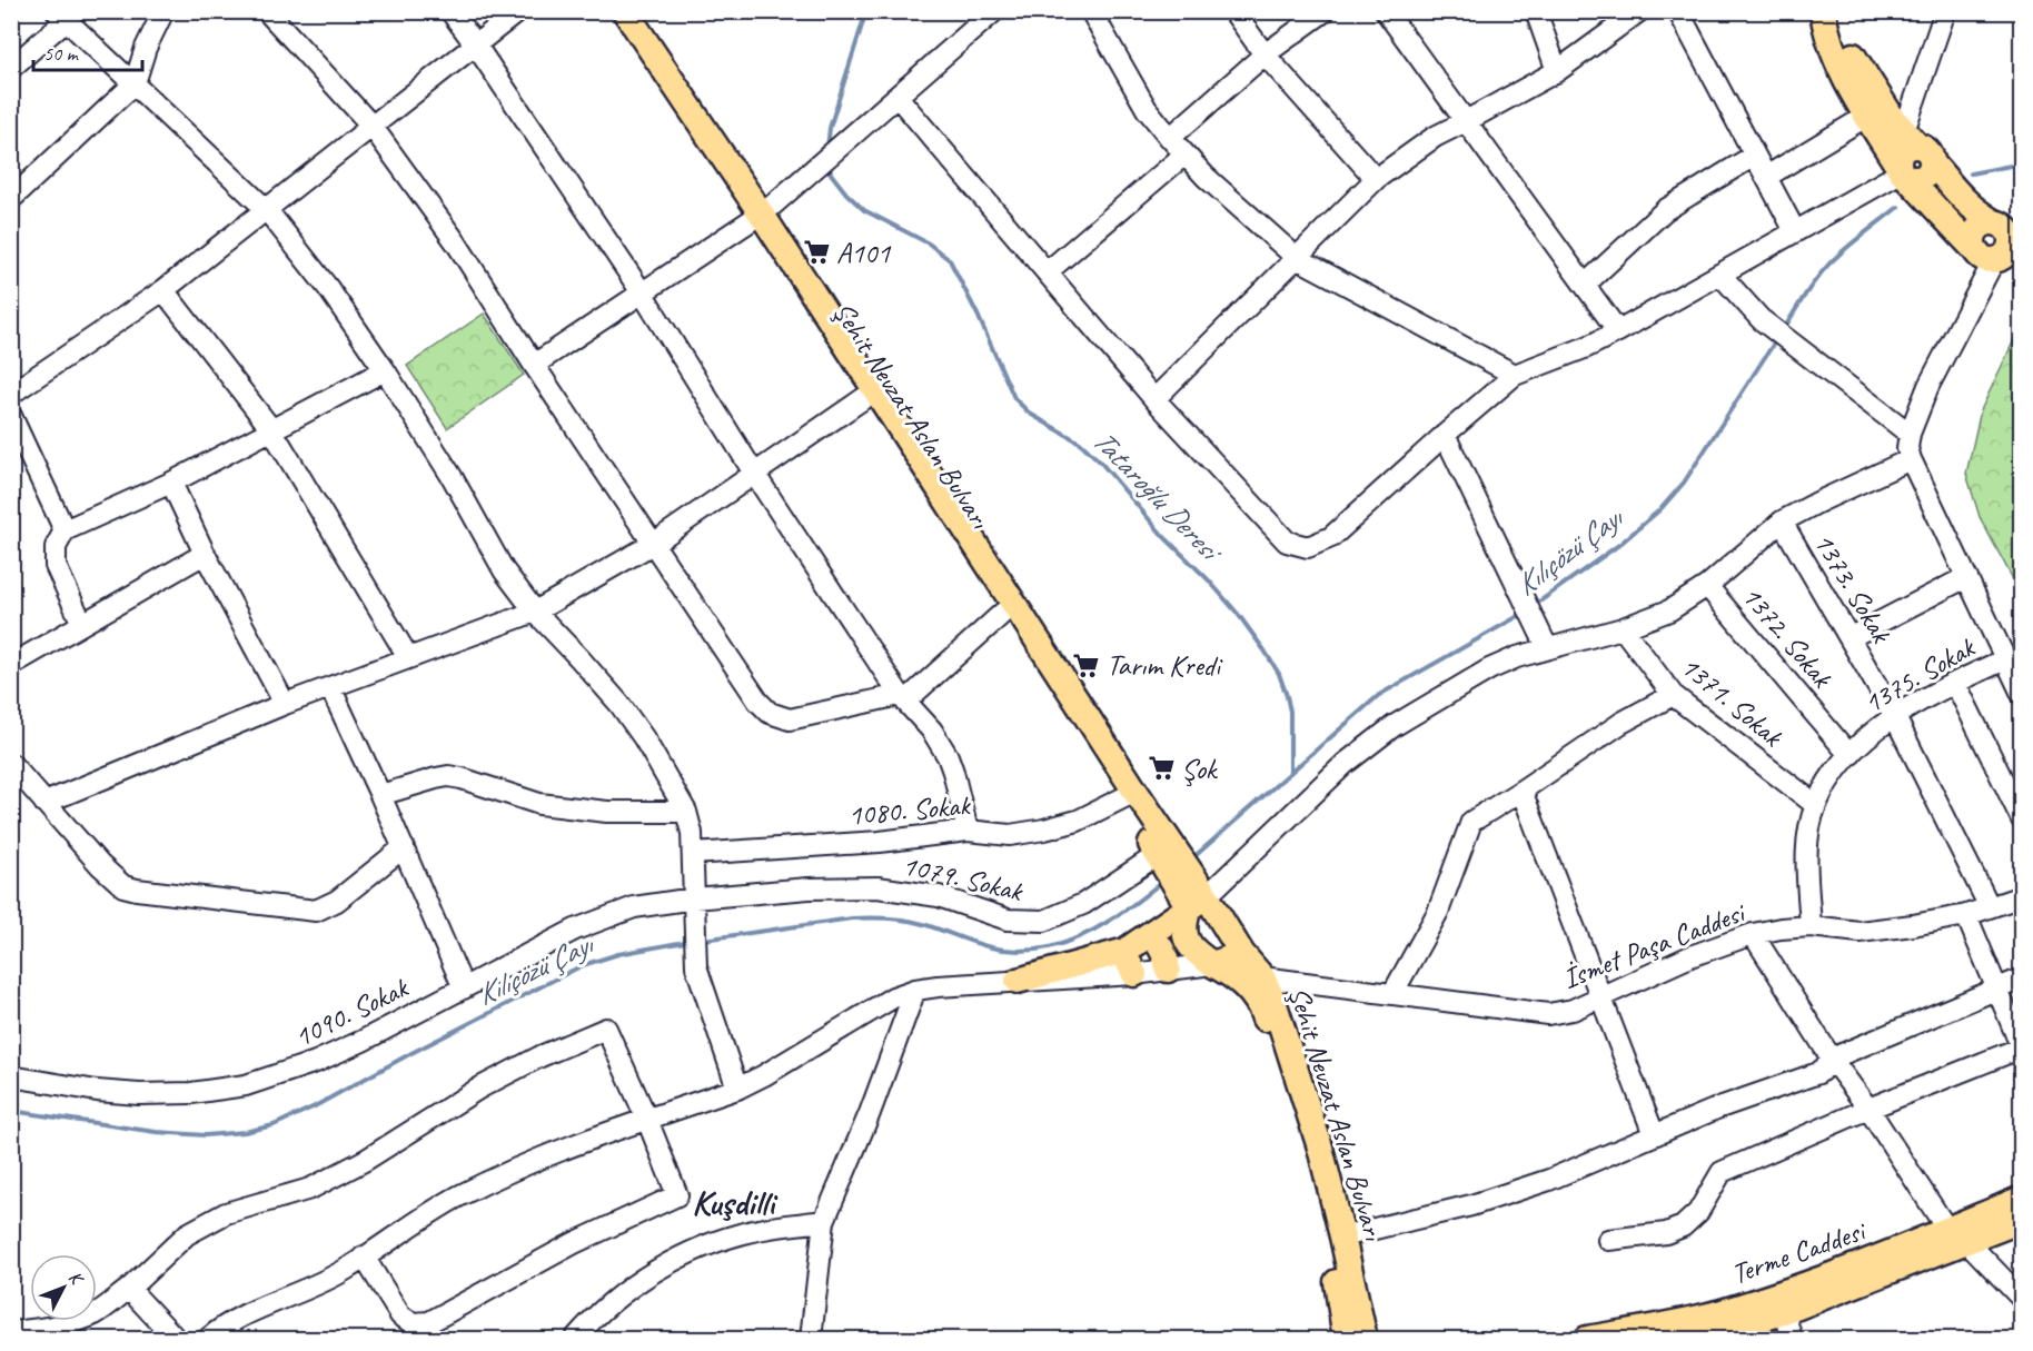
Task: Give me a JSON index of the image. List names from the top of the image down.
{
  "streets": {
    "main road": ["Şehit Nevzat Aslan Bulvarı", "Terme Caddesi"],
    "street": [
      "1373. Sokak",
      "1372. Sokak",
      "1375. Sokak",
      "1371. Sokak",
      "1080. Sokak",
      "1079. Sokak",
      "İsmet Paşa Caddesi",
      "1090. Sokak"
    ]
  },
  "crossings": [
    ["Şehit Nevzat Aslan Bulvarı", "1080. Sokak"],
    ["Şehit Nevzat Aslan Bulvarı", "1079. Sokak"],
    ["Şehit Nevzat Aslan Bulvarı", "İsmet Paşa Caddesi"],
    ["1373. Sokak", "1375. Sokak"],
    ["1373. Sokak", "İsmet Paşa Caddesi"],
    ["1372. Sokak", "1375. Sokak"],
    ["1375. Sokak", "1371. Sokak"],
    ["1375. Sokak", "İsmet Paşa Caddesi"],
    ["1079. Sokak", "1090. Sokak"]
  ],
  "districts": ["Kuşdilli"],
  "water": ["Tataroğlu Deresi", "Kılıçözü Çayı"],
  "places": {
    "supermarket": ["A101", "Tarım Kredi", "Şok"]
  },
  "scale_bar": "50 m",
  "north": "top right"
}
